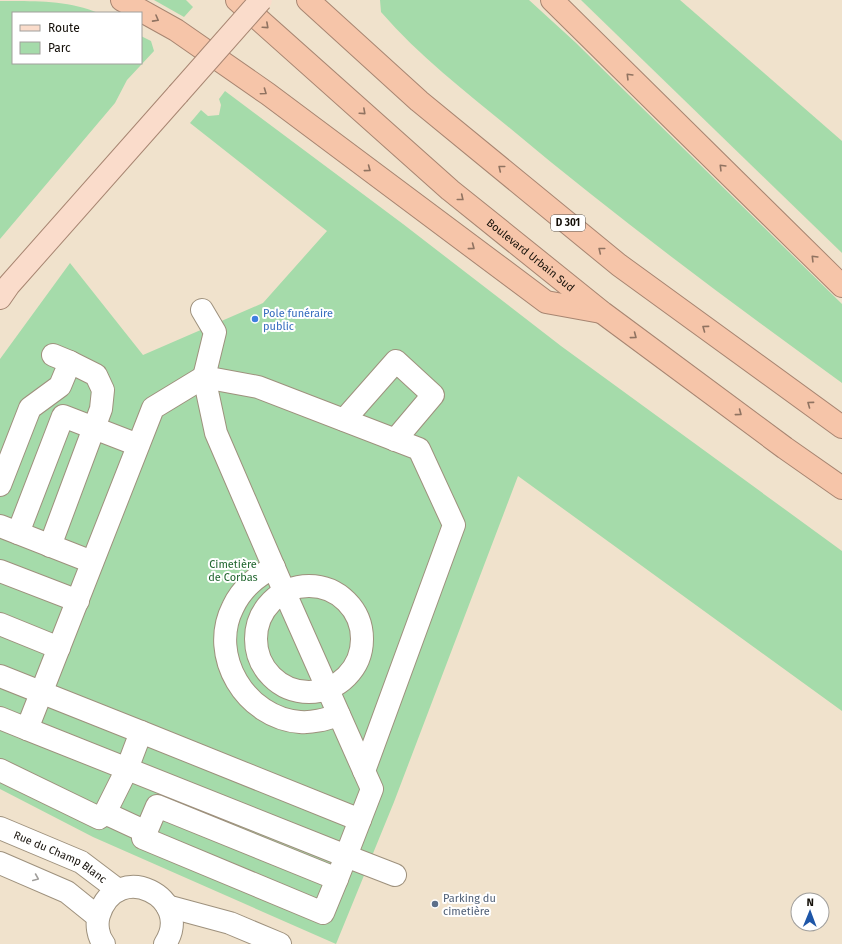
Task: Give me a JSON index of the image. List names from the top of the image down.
{
  "streets": {
    "highway": ["D 301", "Boulevard Urbain Sud"],
    "street": ["Rue du Champ Blanc"]
  },
  "parks": ["Cimetière de Corbas"],
  "places": ["Pole funéraire public", "Parking du cimetière"],
  "legend": ["Route", "Parc"],
  "north": "top"
}
